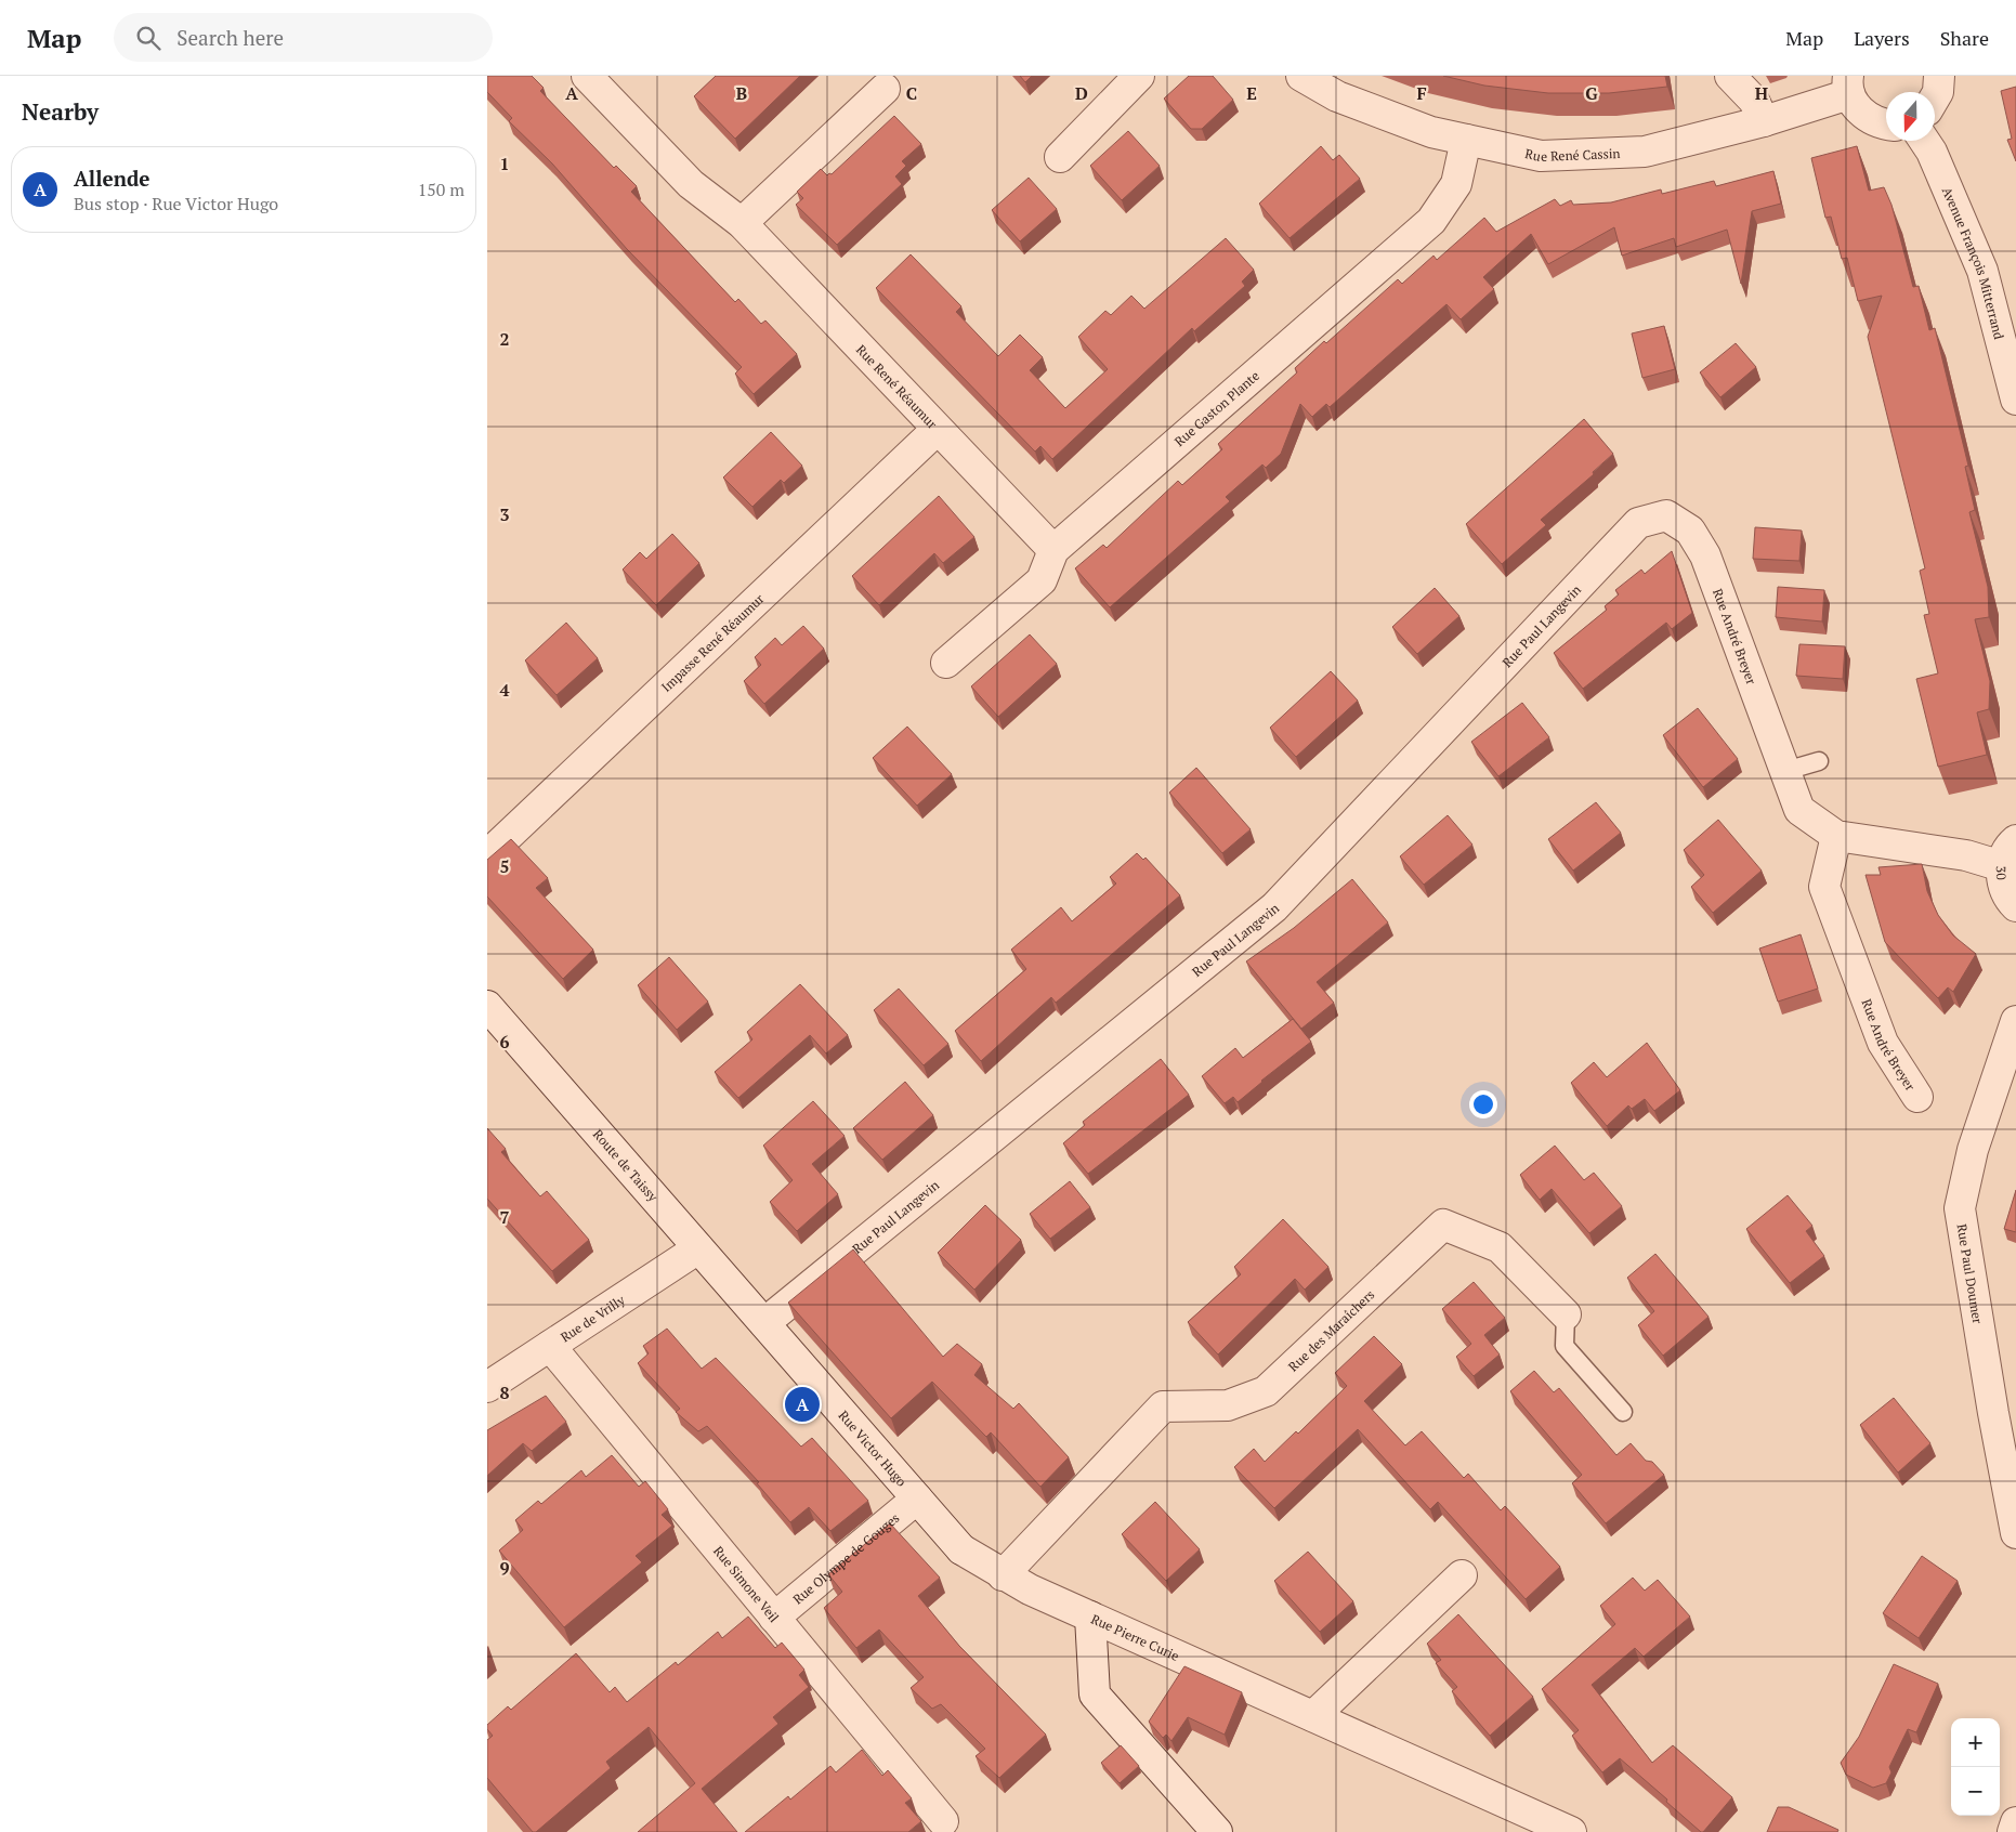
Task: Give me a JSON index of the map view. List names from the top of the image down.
{
  "streets": {
    "street": [
      "Rue René Cassin",
      "Avenue François Mitterrand",
      "Rue René Réaumur",
      "Rue Gaston Plante",
      "Rue Paul Langevin",
      "Rue André Breyer",
      "Impasse René Réaumur",
      "30",
      "Route de Taissy",
      "Rue Paul Doumer",
      "Rue de Vrilly",
      "Rue des Maraîchers",
      "Rue Victor Hugo",
      "Rue Olympe de Gouges",
      "Rue Simone Veil",
      "Rue Pierre Curie"
    ]
  },
  "crossings": [
    ["Rue René Cassin", "Rue Gaston Plante"],
    ["Rue René Réaumur", "Rue Gaston Plante"],
    ["Rue René Réaumur", "Impasse René Réaumur"],
    ["Rue Paul Langevin", "Rue André Breyer"],
    ["Rue Paul Langevin", "Route de Taissy"],
    ["Rue Paul Langevin", "Rue Victor Hugo"],
    ["Rue André Breyer", "30"],
    ["Route de Taissy", "Rue de Vrilly"],
    ["Route de Taissy", "Rue Victor Hugo"],
    ["Rue de Vrilly", "Rue Simone Veil"],
    ["Rue des Maraîchers", "Rue Pierre Curie"],
    ["Rue Victor Hugo", "Rue Olympe de Gouges"],
    ["Rue Victor Hugo", "Rue Pierre Curie"],
    ["Rue Olympe de Gouges", "Rue Simone Veil"]
  ],
  "north": "bottom",
  "page": {
    "header": "Map",
    "search": "Search here",
    "nav": ["Map", "Layers", "Share"],
    "heading": "Nearby",
    "list": [
      {
        "mark": "A",
        "name": "Allende",
        "note": "Bus stop · Rue Victor Hugo",
        "value": "150 m"
      }
    ],
    "pins": "A",
    "map_buttons": ["+", "−"]
  },
  "grid": {
    "columns": [
      "A",
      "B",
      "C",
      "D",
      "E",
      "F",
      "G",
      "H"
    ],
    "rows": [
      "1",
      "2",
      "3",
      "4",
      "5",
      "6",
      "7",
      "8",
      "9"
    ]
  }
}
